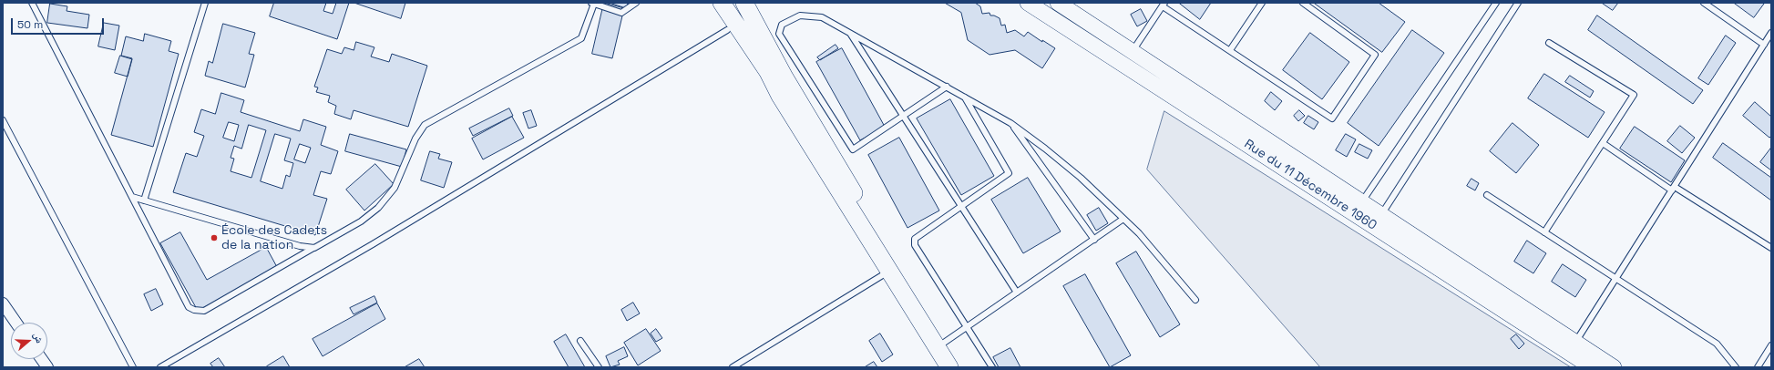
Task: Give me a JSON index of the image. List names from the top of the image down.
{
  "streets": {
    "main road": ["Rue du 11 Décembre 1960"]
  },
  "places": ["École des Cadets de la nation"],
  "scale_bar": "50 m",
  "north": "right"
}
